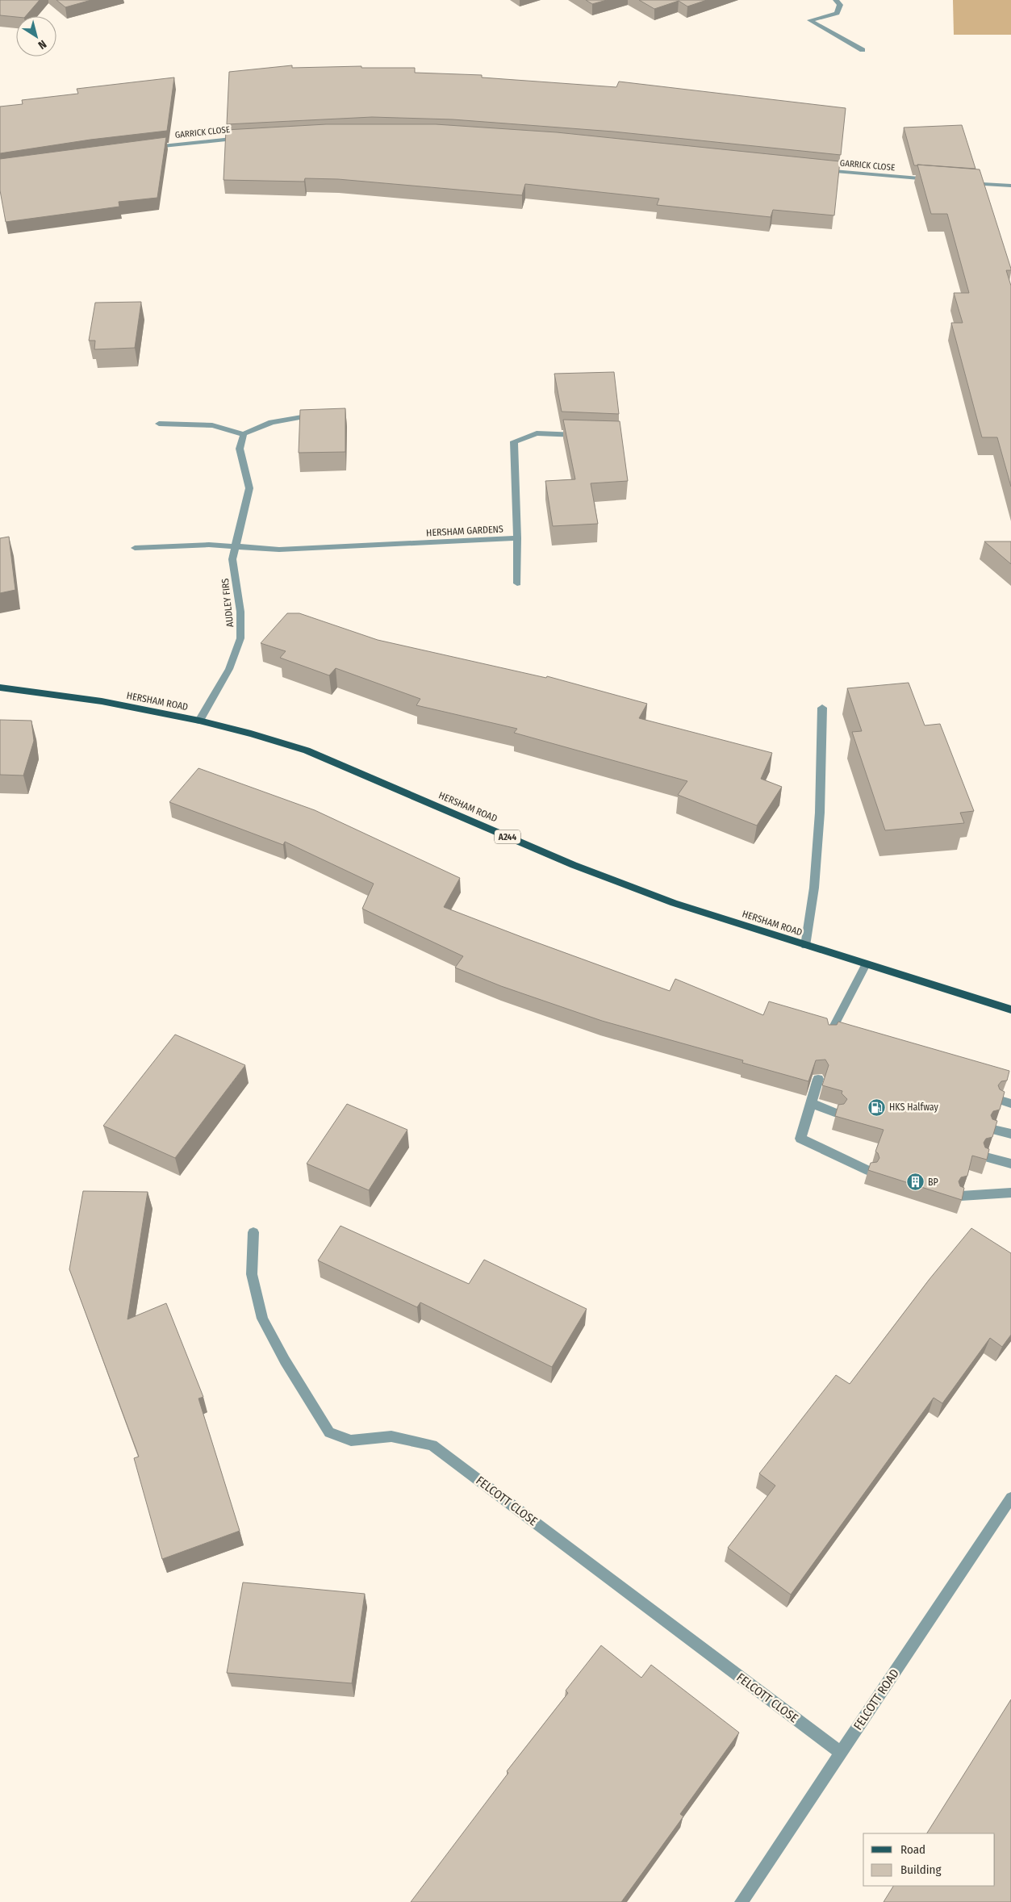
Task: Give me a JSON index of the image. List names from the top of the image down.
{
  "streets": {
    "main road": ["HERSHAM ROAD", "A244"],
    "street": [
      "GARRICK CLOSE",
      "HERSHAM GARDENS",
      "AUDLEY FIRS",
      "FELCOTT CLOSE",
      "FELCOTT ROAD"
    ]
  },
  "crossings": [
    ["HERSHAM GARDENS", "AUDLEY FIRS"],
    ["AUDLEY FIRS", "HERSHAM ROAD"],
    ["FELCOTT CLOSE", "FELCOTT ROAD"]
  ],
  "places": {
    "fuel station": ["HKS Halfway"],
    "building": ["BP"]
  },
  "legend": ["Road", "Building"],
  "north": "bottom right"
}
